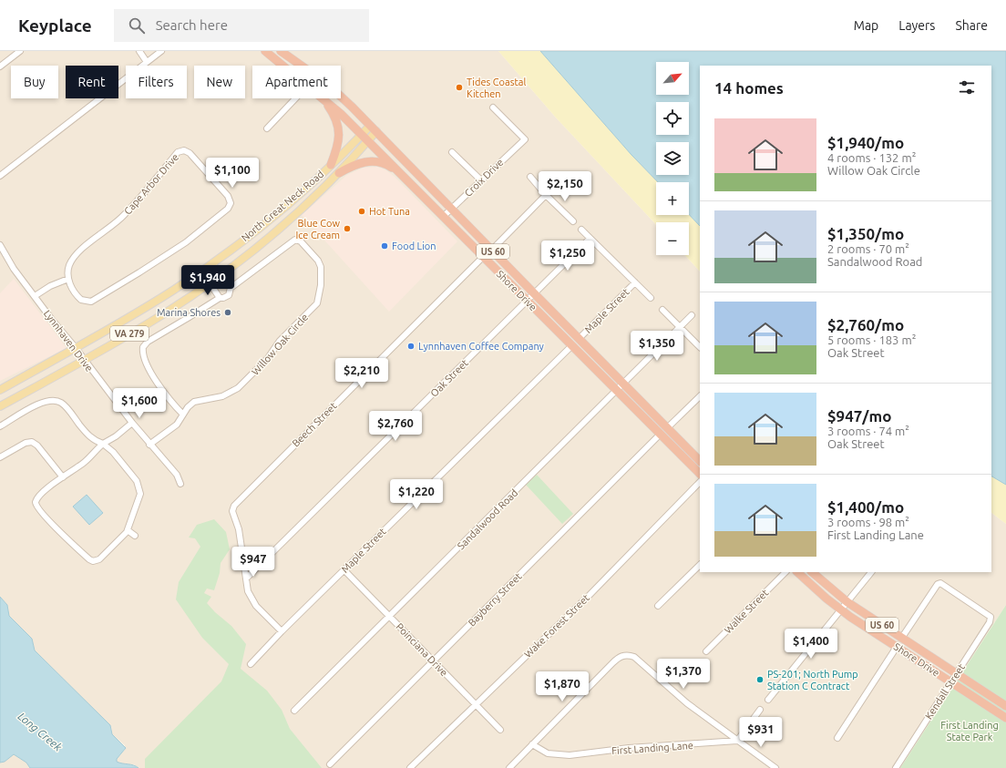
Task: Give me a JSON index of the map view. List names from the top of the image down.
{
  "streets": {
    "highway": ["US 60", "Shore Drive"],
    "main road": ["North Great Neck Road", "VA 279"],
    "street": [
      "Croix Drive",
      "Cape Arbor Drive",
      "Maple Street",
      "Lynnhaven Drive",
      "Willow Oak Circle",
      "Oak Street",
      "Beech Street",
      "Sandalwood Road",
      "Bayberry Street",
      "Walke Street",
      "Wake Forest Street",
      "Poinciana Drive",
      "Kendall Street",
      "First Landing Lane"
    ]
  },
  "crossings": [
    ["Croix Drive", "Shore Drive"],
    ["North Great Neck Road", "Shore Drive"],
    ["North Great Neck Road", "Lynnhaven Drive"],
    ["Shore Drive", "Maple Street"],
    ["Shore Drive", "Oak Street"],
    ["Shore Drive", "Beech Street"],
    ["Shore Drive", "Sandalwood Road"],
    ["Shore Drive", "Bayberry Street"],
    ["Shore Drive", "Kendall Street"],
    ["Maple Street", "Poinciana Drive"],
    ["Lynnhaven Drive", "Willow Oak Circle"],
    ["Oak Street", "Beech Street"],
    ["Sandalwood Road", "Poinciana Drive"],
    ["Bayberry Street", "Poinciana Drive"],
    ["Wake Forest Street", "Poinciana Drive"]
  ],
  "water": ["Long Creek"],
  "parks": ["First Landing State Park"],
  "places": [
    "Tides Coastal Kitchen",
    "Hot Tuna",
    "Blue Cow Ice Cream",
    "Food Lion",
    "Marina Shores",
    "Lynnhaven Coffee Company",
    "PS-201; North Pump Station C Contract"
  ],
  "north": "top right",
  "page": {
    "header": "Keyplace",
    "search": "Search here",
    "nav": ["Map", "Layers", "Share"],
    "map_buttons": ["+", "−"],
    "chip": [
      "Buy",
      "Rent",
      "Filters",
      "New",
      "Apartment"
    ],
    "heading": "14 homes",
    "list": [
      {
        "name": "$1,940/mo",
        "note": "4 rooms · 132 m² · Willow Oak Circle"
      },
      {
        "name": "$1,350/mo",
        "note": "2 rooms · 70 m² · Sandalwood Road"
      },
      {
        "name": "$2,760/mo",
        "note": "5 rooms · 183 m² · Oak Street"
      },
      {
        "name": "$947/mo",
        "note": "3 rooms · 74 m² · Oak Street"
      },
      {
        "name": "$1,400/mo",
        "note": "3 rooms · 98 m² · First Landing Lane"
      }
    ],
    "price": [
      "$1,100",
      "$2,150",
      "$1,250",
      "$1,940",
      "$1,350",
      "$2,210",
      "$1,600",
      "$2,760",
      "$1,220",
      "$947",
      "$1,400",
      "$1,370",
      "$1,870",
      "$931"
    ]
  }
}
